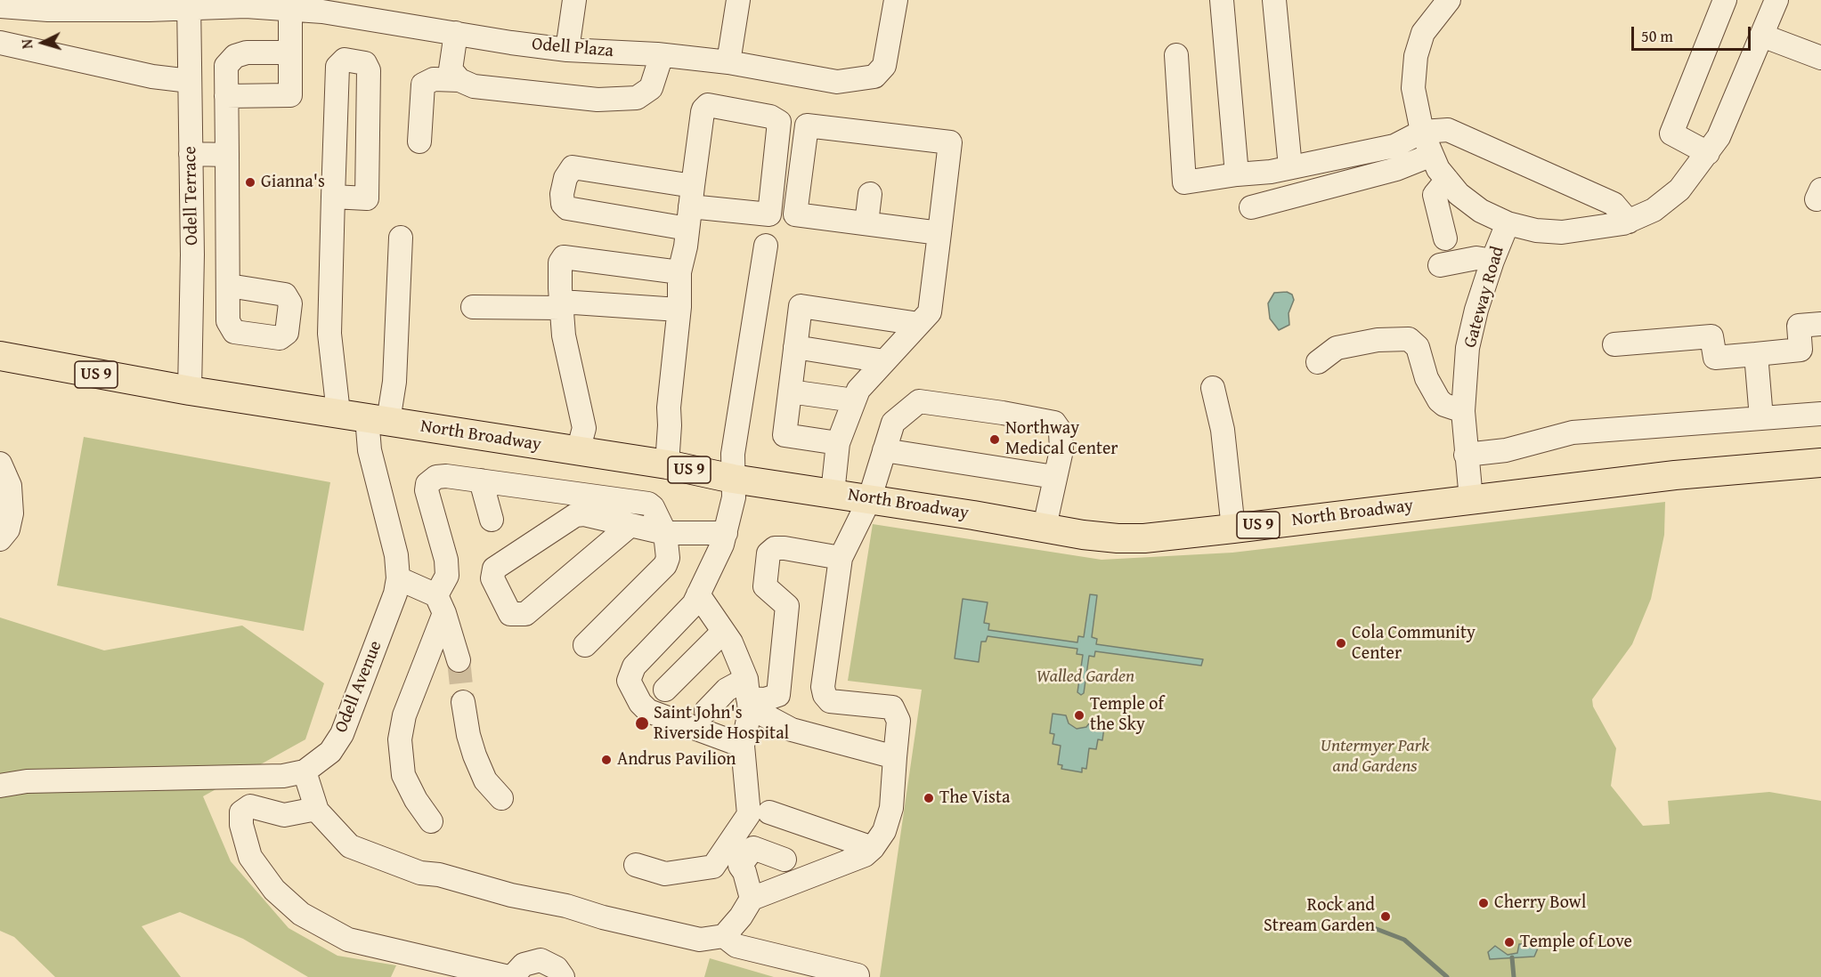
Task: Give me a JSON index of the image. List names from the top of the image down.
{
  "streets": {
    "main road": ["US 9", "North Broadway"],
    "street": [
      "Odell Plaza",
      "Odell Terrace",
      "Gateway Road",
      "Odell Avenue"
    ]
  },
  "crossings": [
    ["Odell Plaza", "Odell Terrace"],
    ["Odell Terrace", "North Broadway"],
    ["Gateway Road", "North Broadway"],
    ["North Broadway", "Odell Avenue"]
  ],
  "parks": ["Walled Garden", "Untermyer Park and Gardens"],
  "places": [
    "Gianna's",
    "Northway Medical Center",
    "Cola Community Center",
    "Temple of the Sky",
    "Saint John's Riverside Hospital",
    "Andrus Pavilion",
    "The Vista",
    "Cherry Bowl",
    "Rock and Stream Garden",
    "Temple of Love"
  ],
  "scale_bar": "50 m",
  "north": "left"
}
